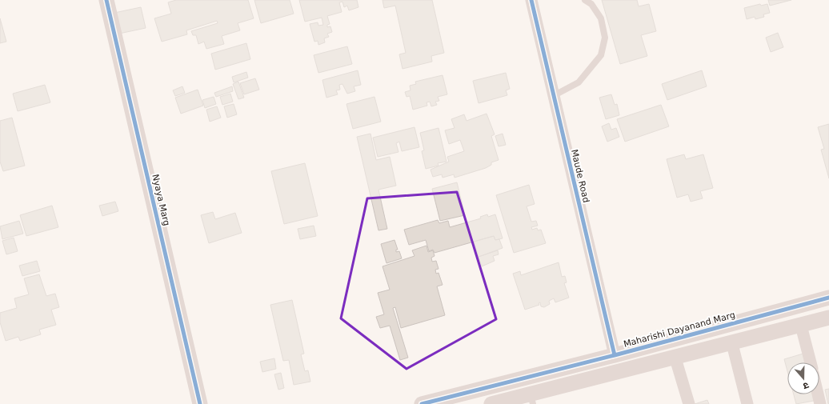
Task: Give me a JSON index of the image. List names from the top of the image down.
{
  "streets": {
    "street": ["Maude Road", "Nyaya Marg", "Maharishi Dayanand Marg"]
  },
  "crossings": [
    ["Maude Road", "Maharishi Dayanand Marg"]
  ],
  "north": "bottom"
}
